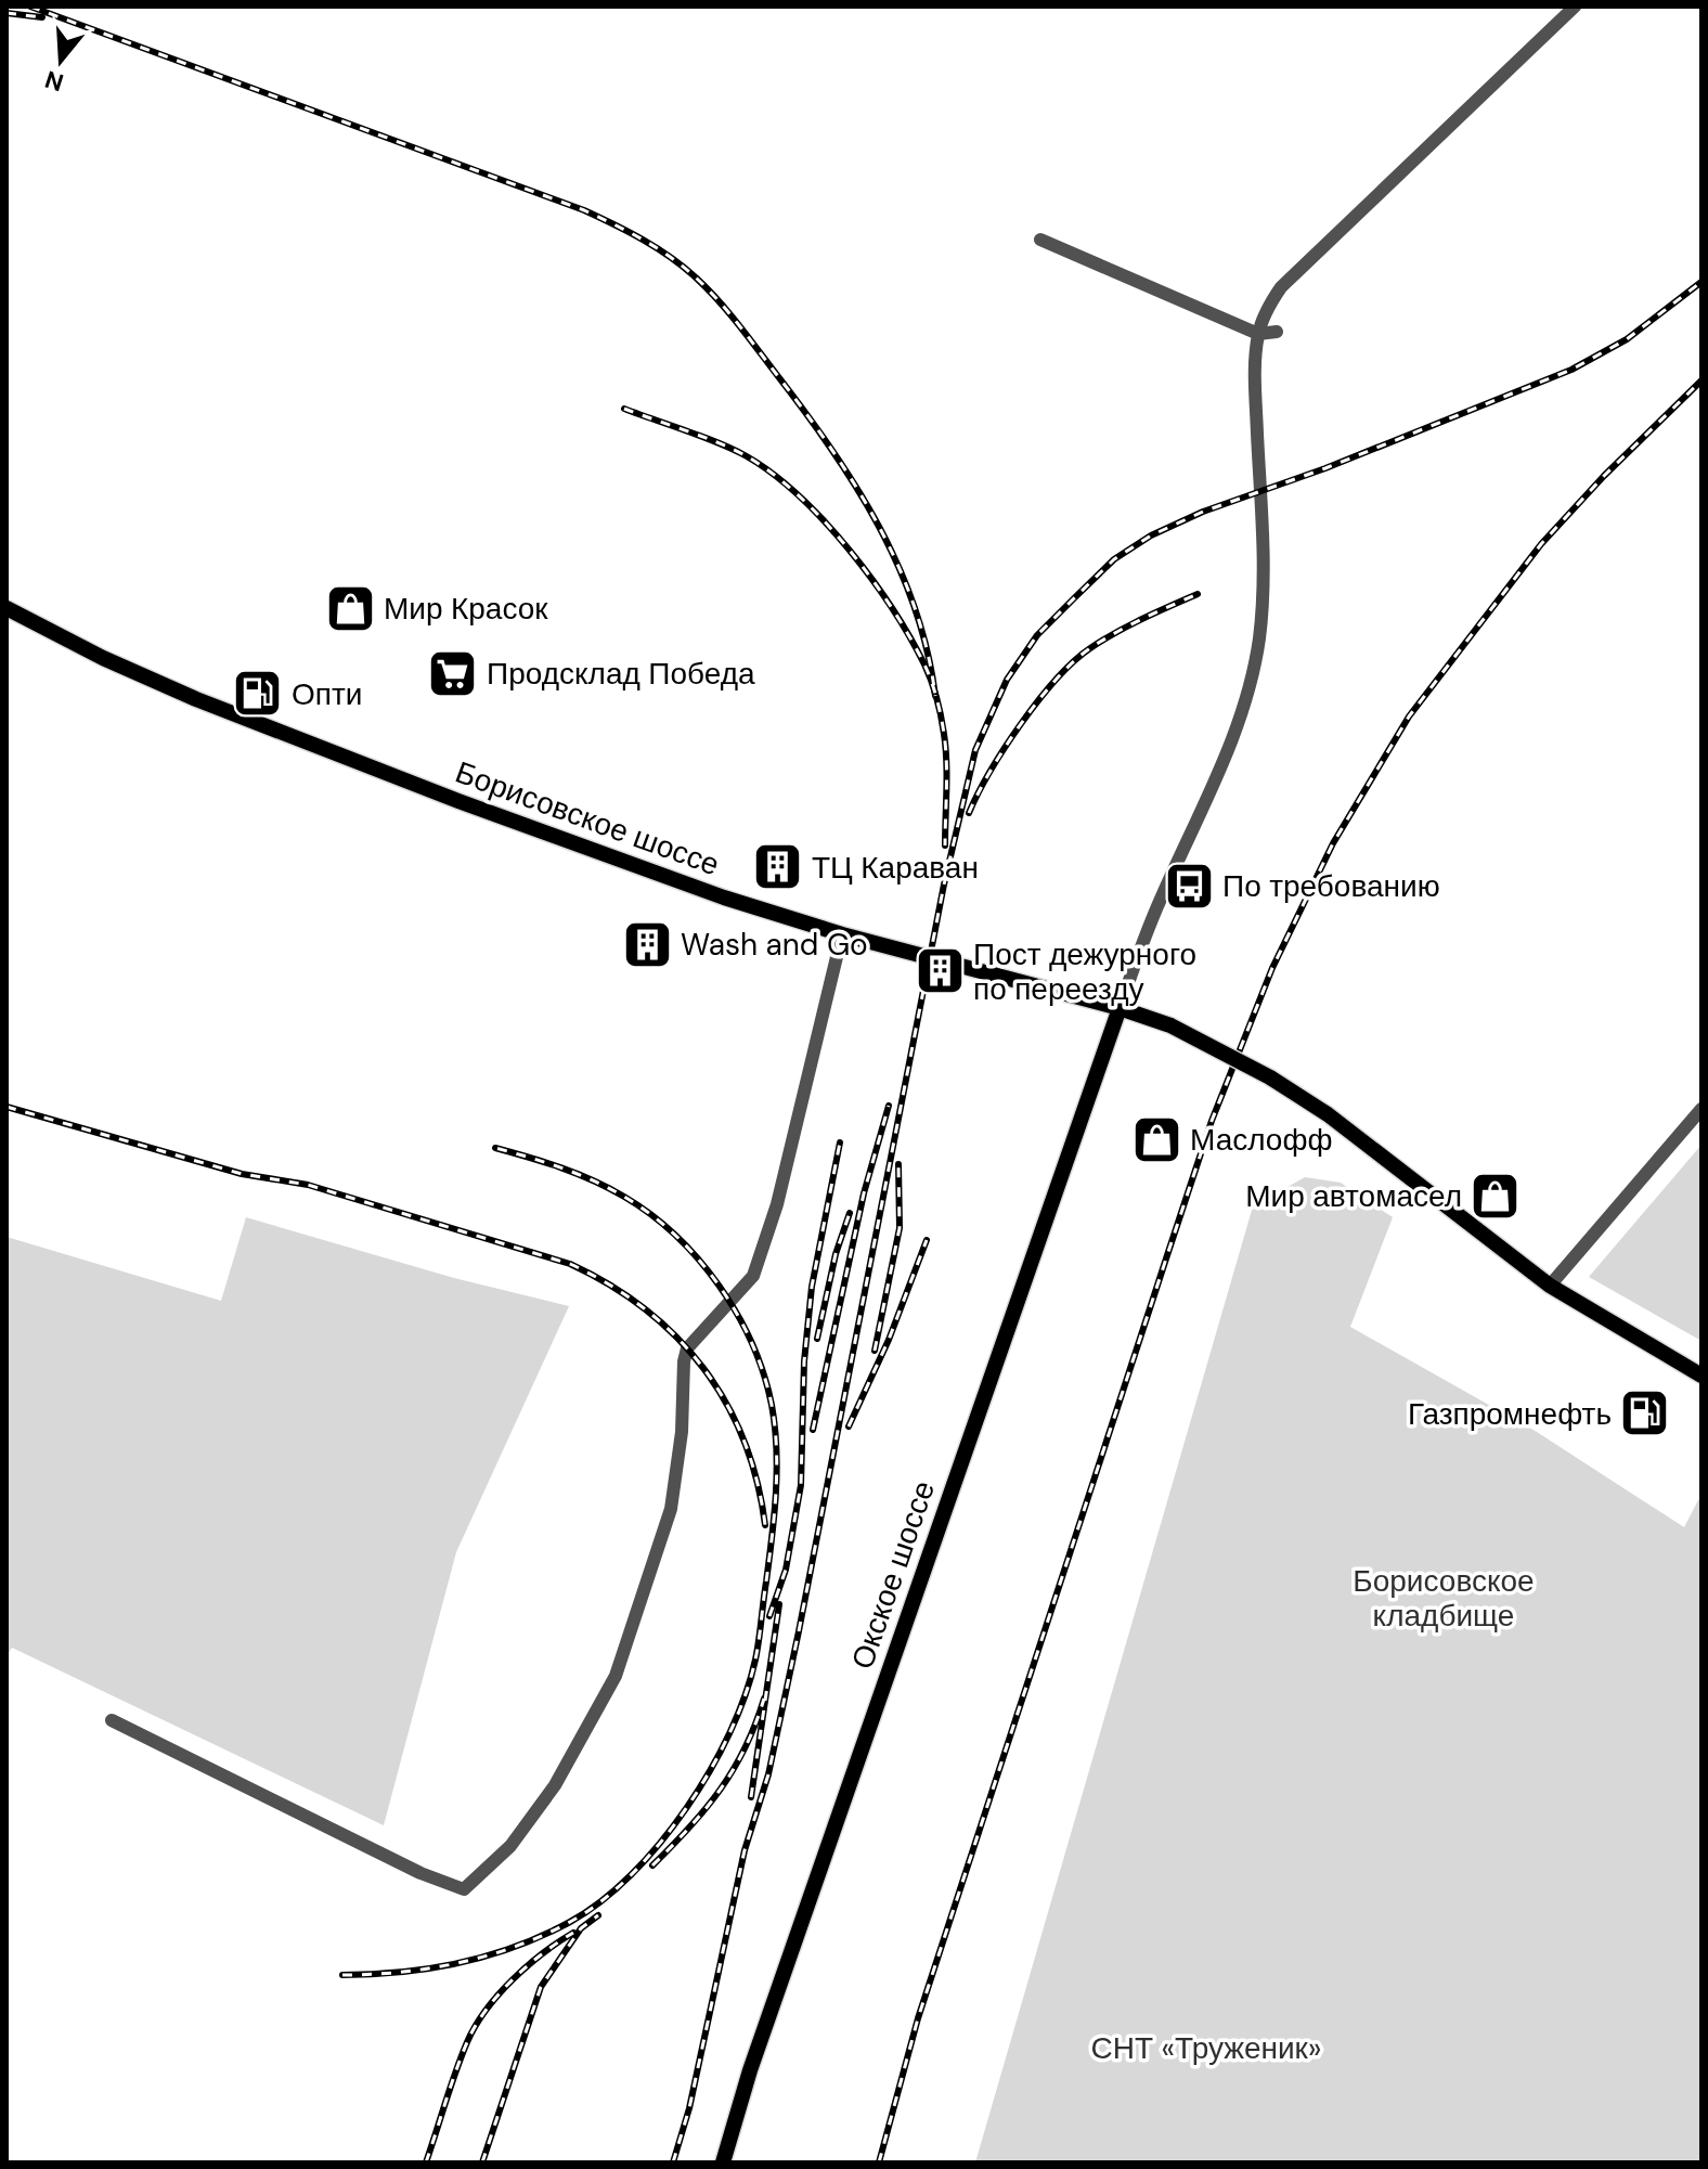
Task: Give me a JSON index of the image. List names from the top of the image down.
{
  "streets": {
    "main road": ["Борисовское шоссе", "Окское шоссе"]
  },
  "crossings": [
    ["Борисовское шоссе", "Окское шоссе"]
  ],
  "parks": ["Борисовское кладбище", "СНТ «Труженик»"],
  "places": {
    "shop": ["Мир Красок", "Маслофф", "Мир автомасел"],
    "supermarket": ["Продсклад Победа"],
    "fuel station": ["Опти", "Газпромнефть"],
    "building": ["ТЦ Караван", "Wash and Go", "Пост дежурного по переезду"],
    "bus stop": ["По требованию"]
  },
  "north": "bottom"
}
